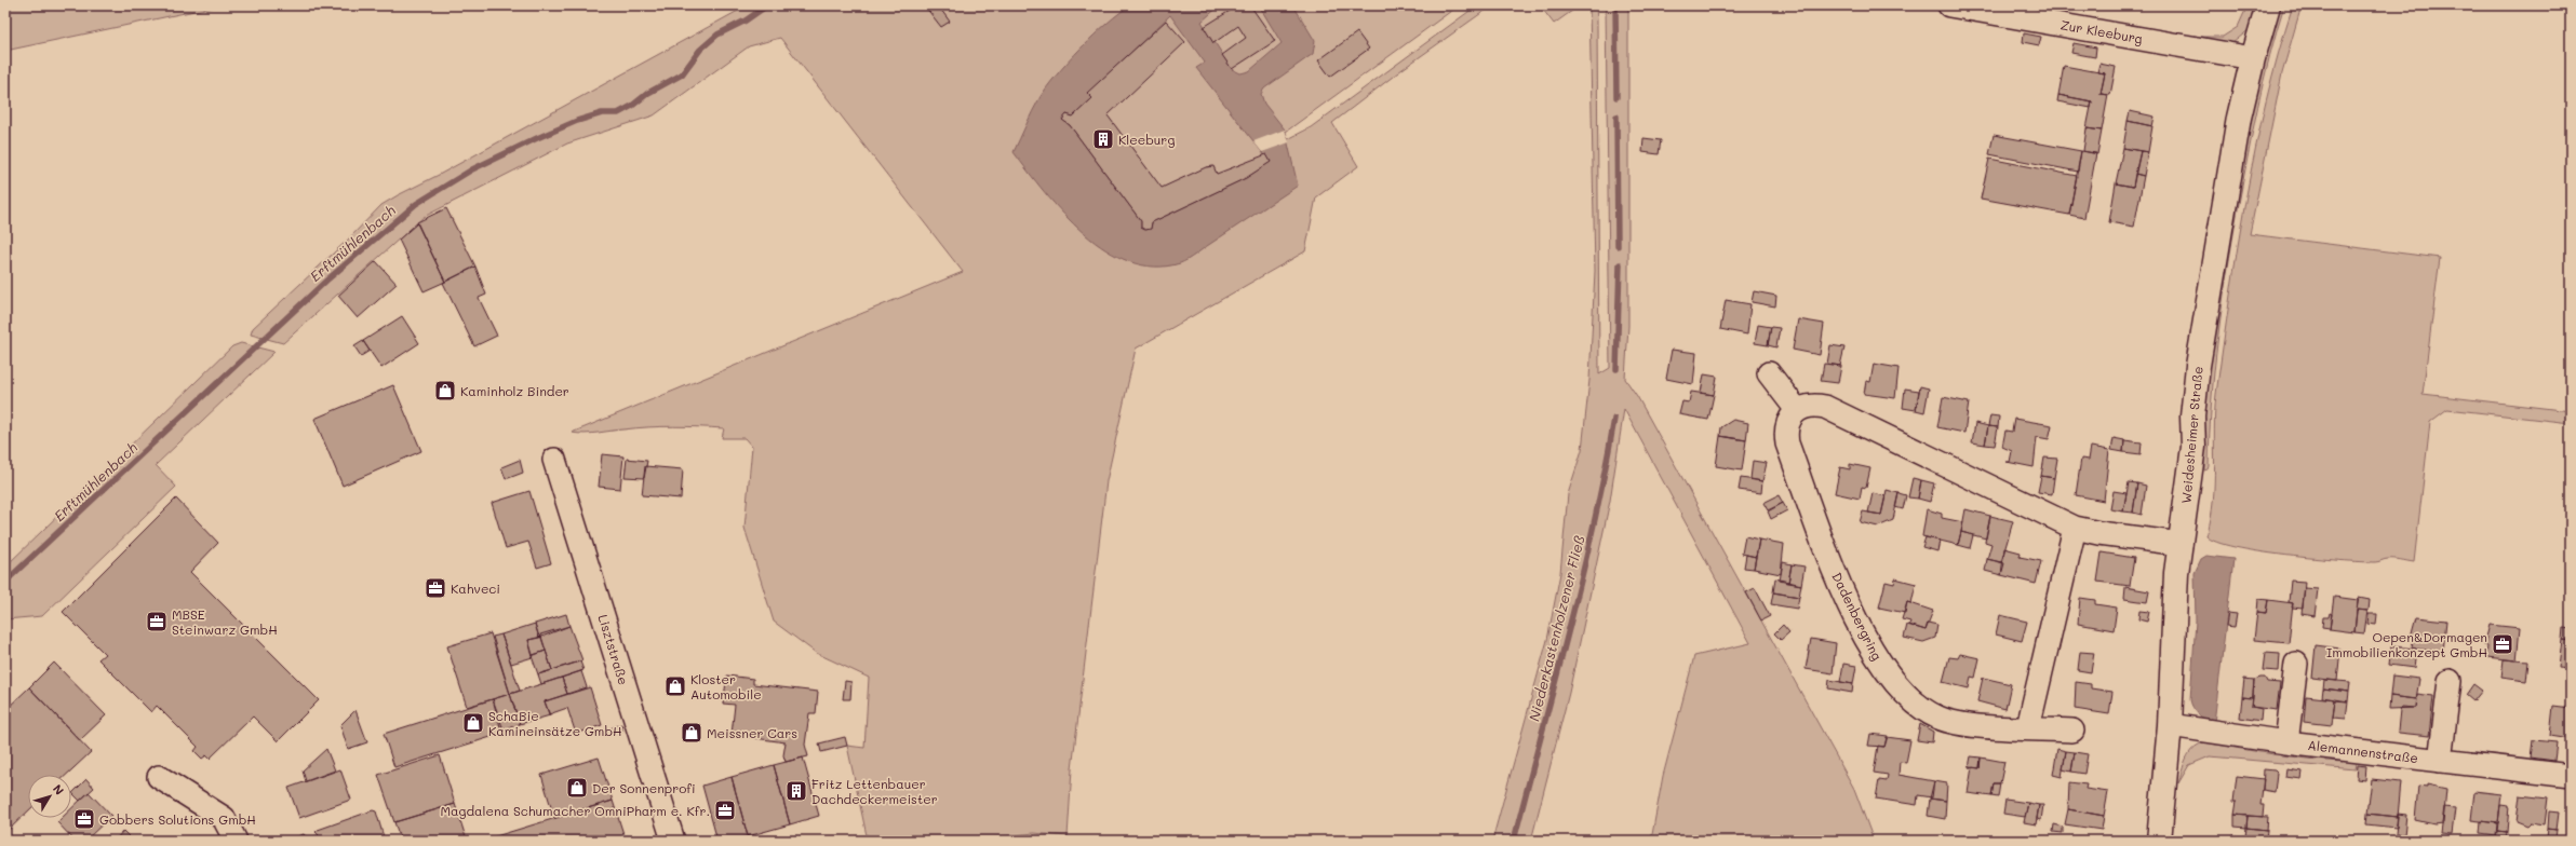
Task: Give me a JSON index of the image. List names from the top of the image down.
{
  "streets": {
    "street": [
      "Zur Kleeburg",
      "Weidesheimer Straße",
      "Dadenbergring",
      "Lisztstraße",
      "Alemannenstraße"
    ]
  },
  "crossings": [
    ["Zur Kleeburg", "Weidesheimer Straße"],
    ["Weidesheimer Straße", "Alemannenstraße"]
  ],
  "water": ["Erftmühlenbach", "Niederkastenholzener Fließ"],
  "places": {
    "building": ["Kleeburg", "Fritz Lettenbauer Dachdeckermeister"],
    "shop": [
      "Kaminholz Binder",
      "Kloster Automobile",
      "SchaBie Kamineinsätze GmbH",
      "Meissner Cars",
      "Der Sonnenprofi"
    ],
    "office": [
      "Kahveci",
      "MBSE Steinwarz GmbH",
      "Oepen&Dormagen Immobilienkonzept GmbH",
      "Magdalena Schumacher OmniPharm e. Kfr.",
      "Gobbers Solutions GmbH"
    ]
  },
  "north": "top right"
}
